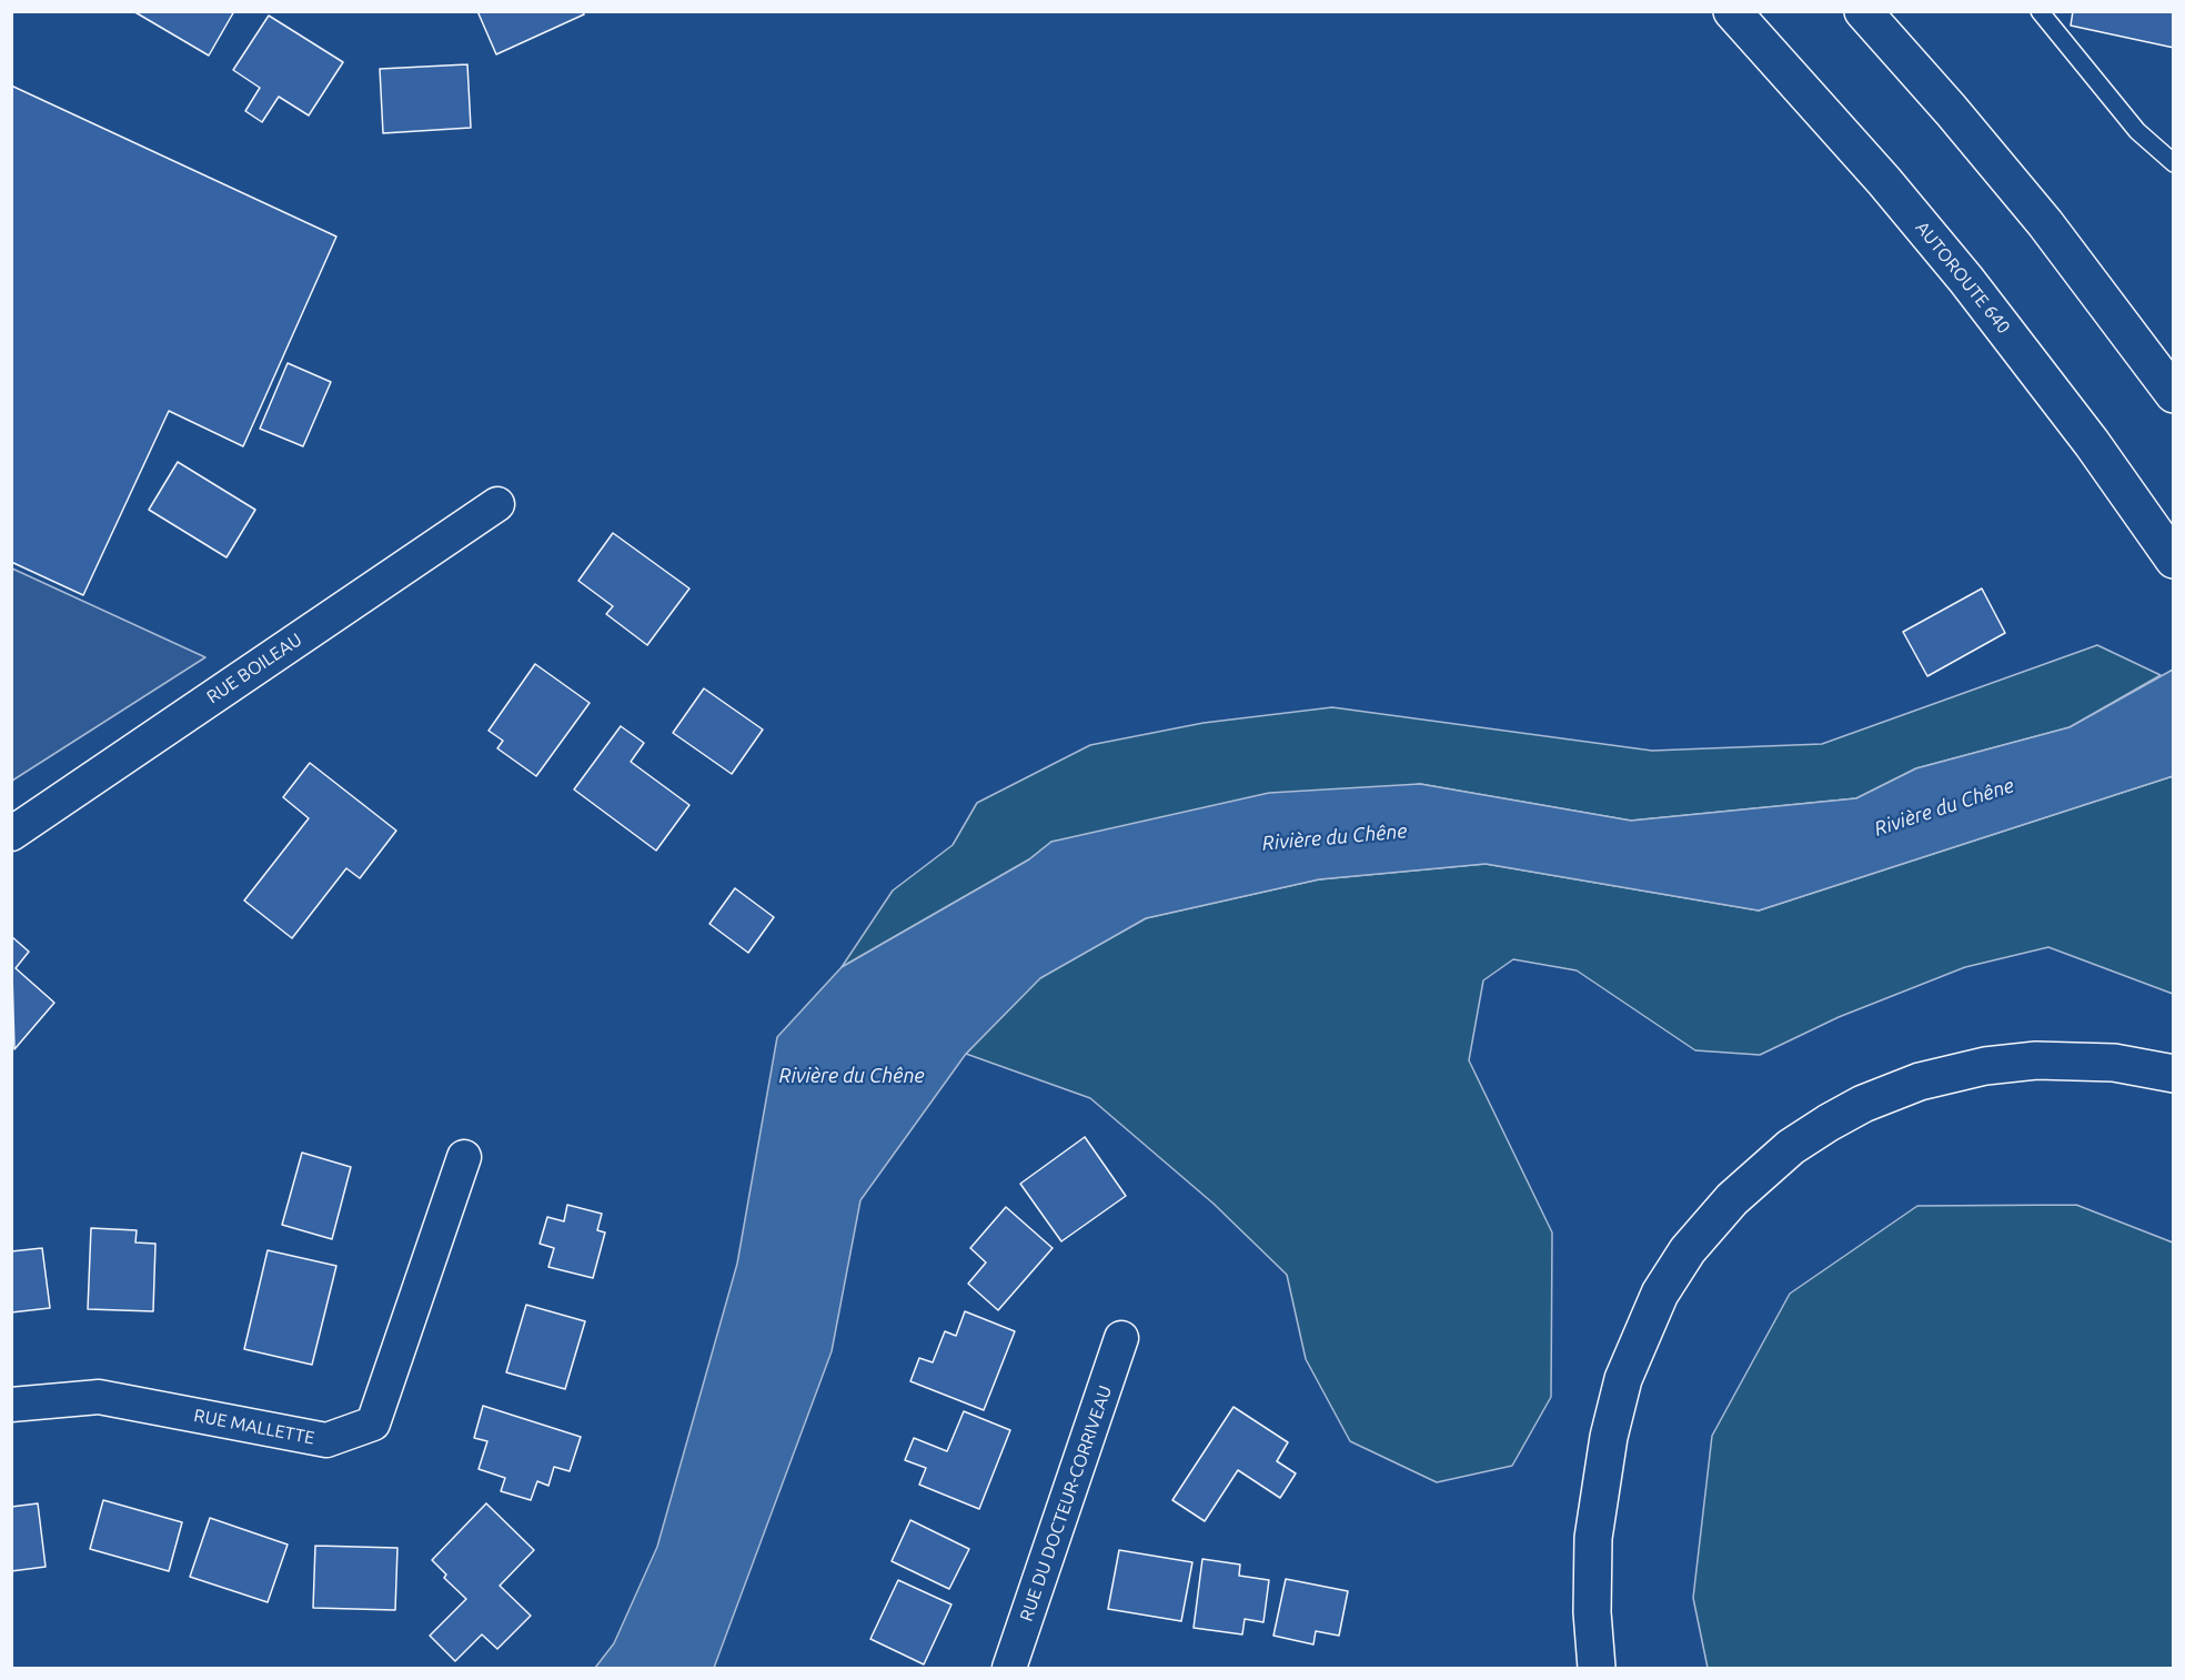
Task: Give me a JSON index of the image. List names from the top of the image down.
{
  "streets": {
    "highway": ["AUTOROUTE 640"],
    "street": ["RUE BOILEAU", "RUE MALLETTE", "RUE DU DOCTEUR-CORRIVEAU"]
  },
  "water": ["Rivière du Chêne"]
}
